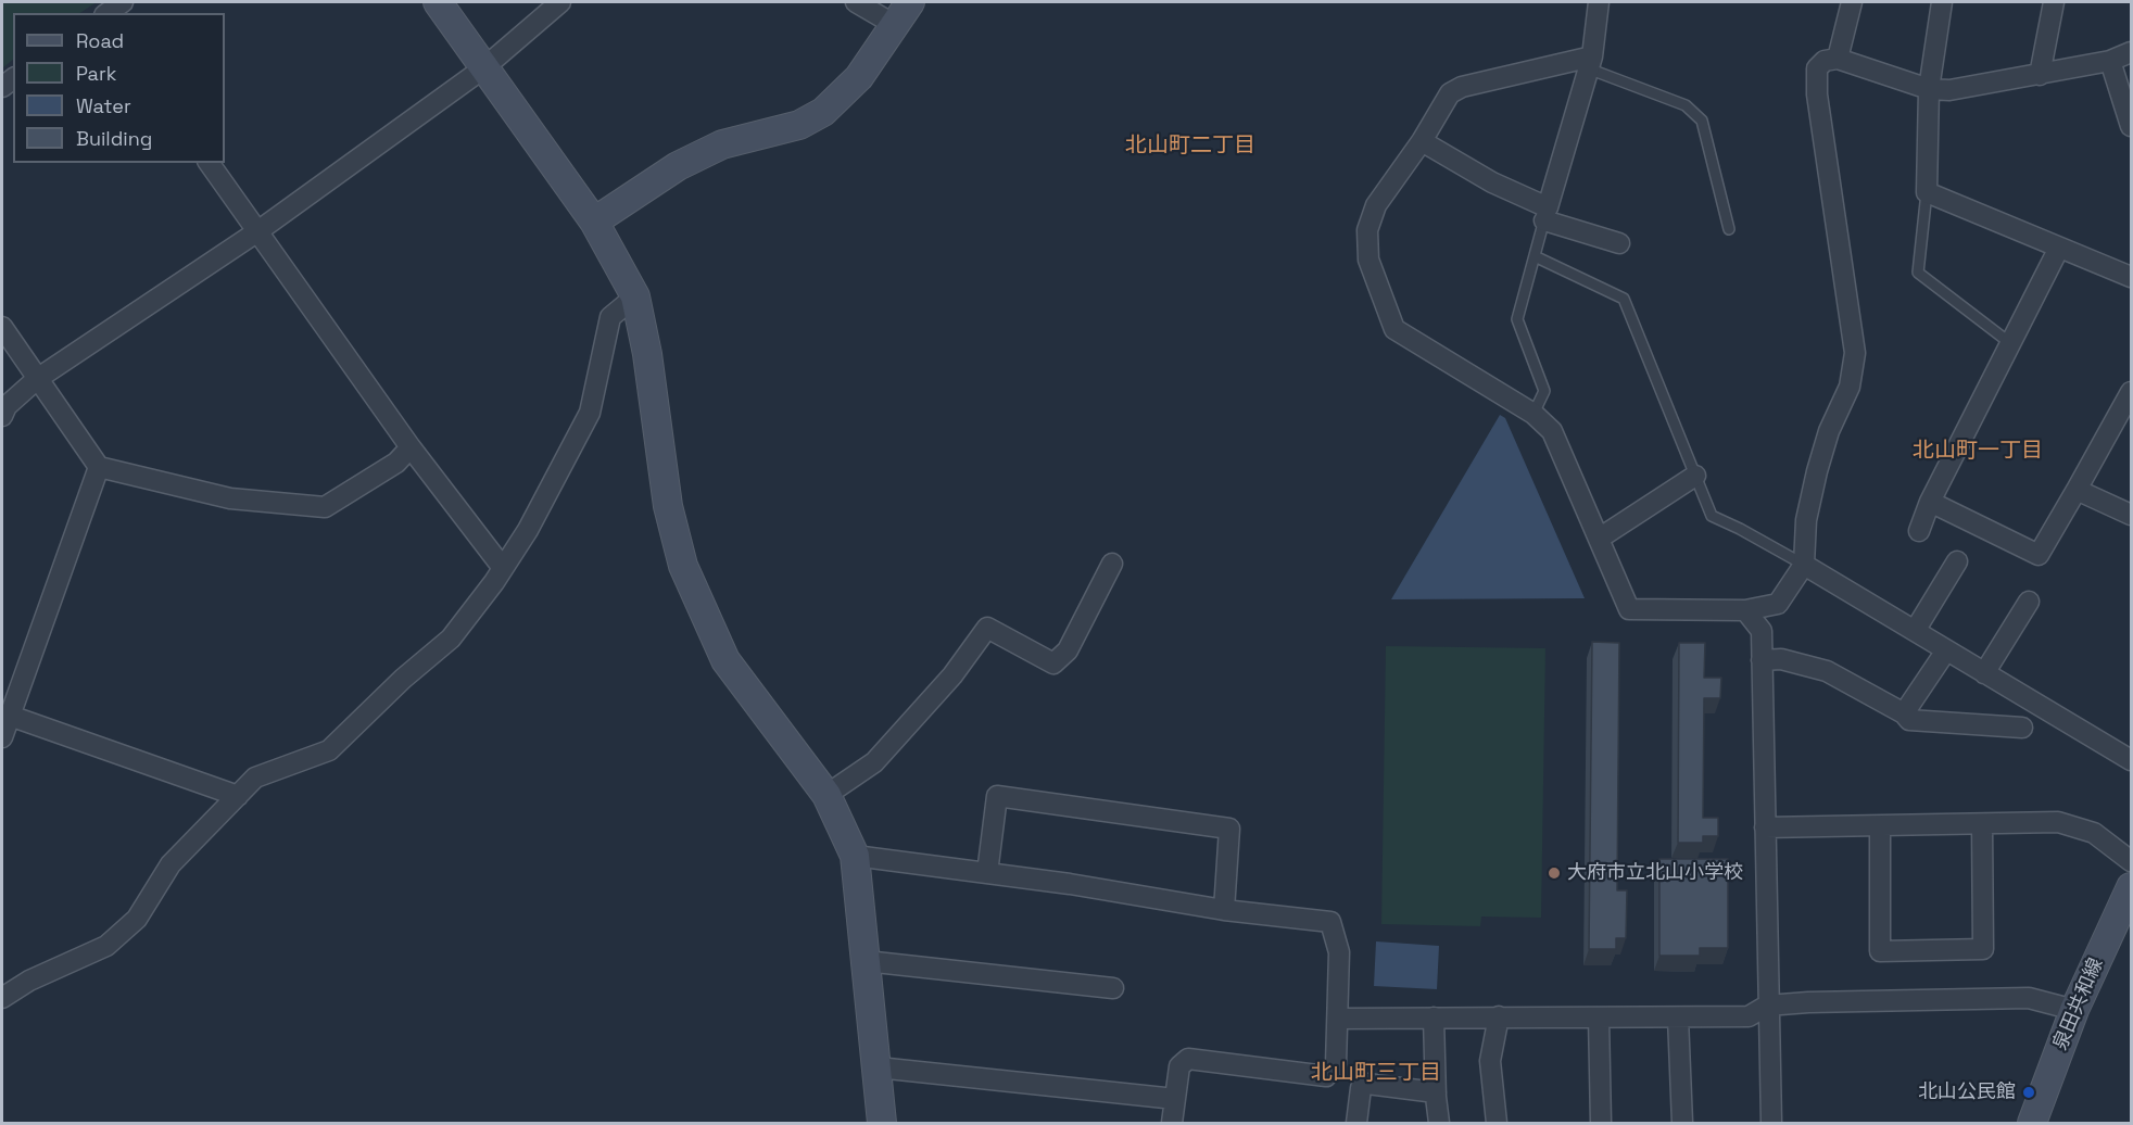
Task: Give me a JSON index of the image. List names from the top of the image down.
{
  "streets": {
    "street": ["泉田共和線"]
  },
  "districts": ["北山町二丁目", "北山町一丁目", "北山町三丁目"],
  "places": ["大府市立北山小学校", "北山公民館"],
  "legend": [
    "Road",
    "Park",
    "Water",
    "Building"
  ]
}
